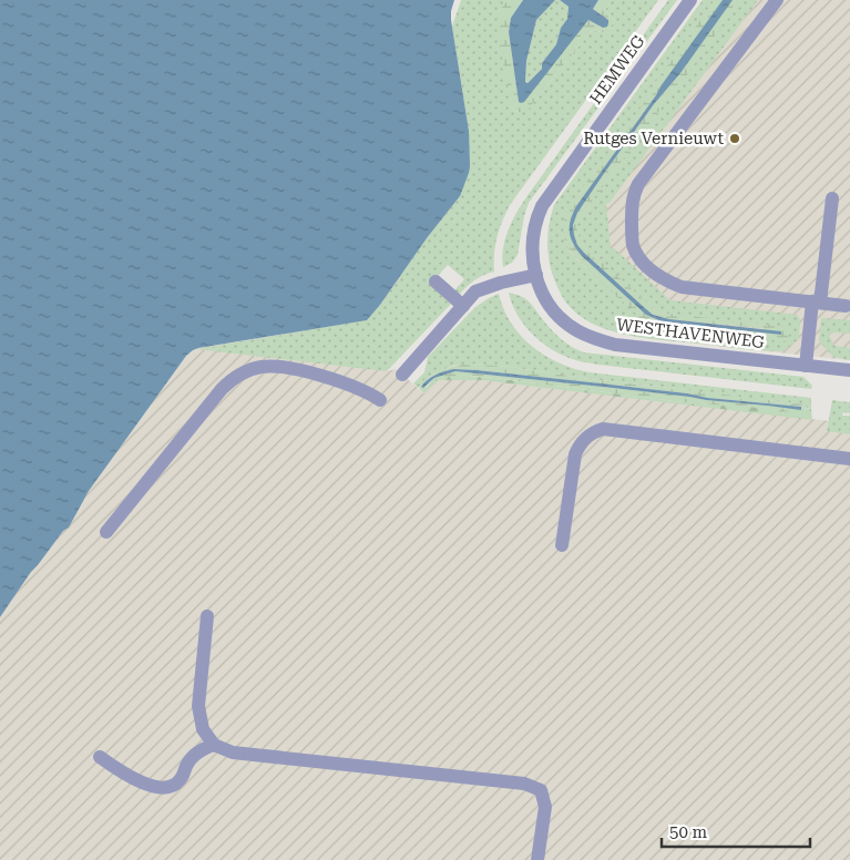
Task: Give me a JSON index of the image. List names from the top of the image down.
{
  "streets": {
    "street": ["HEMWEG", "WESTHAVENWEG"]
  },
  "crossings": [
    ["HEMWEG", "WESTHAVENWEG"]
  ],
  "places": ["Rutges Vernieuwt"],
  "scale_bar": "50 m"
}
